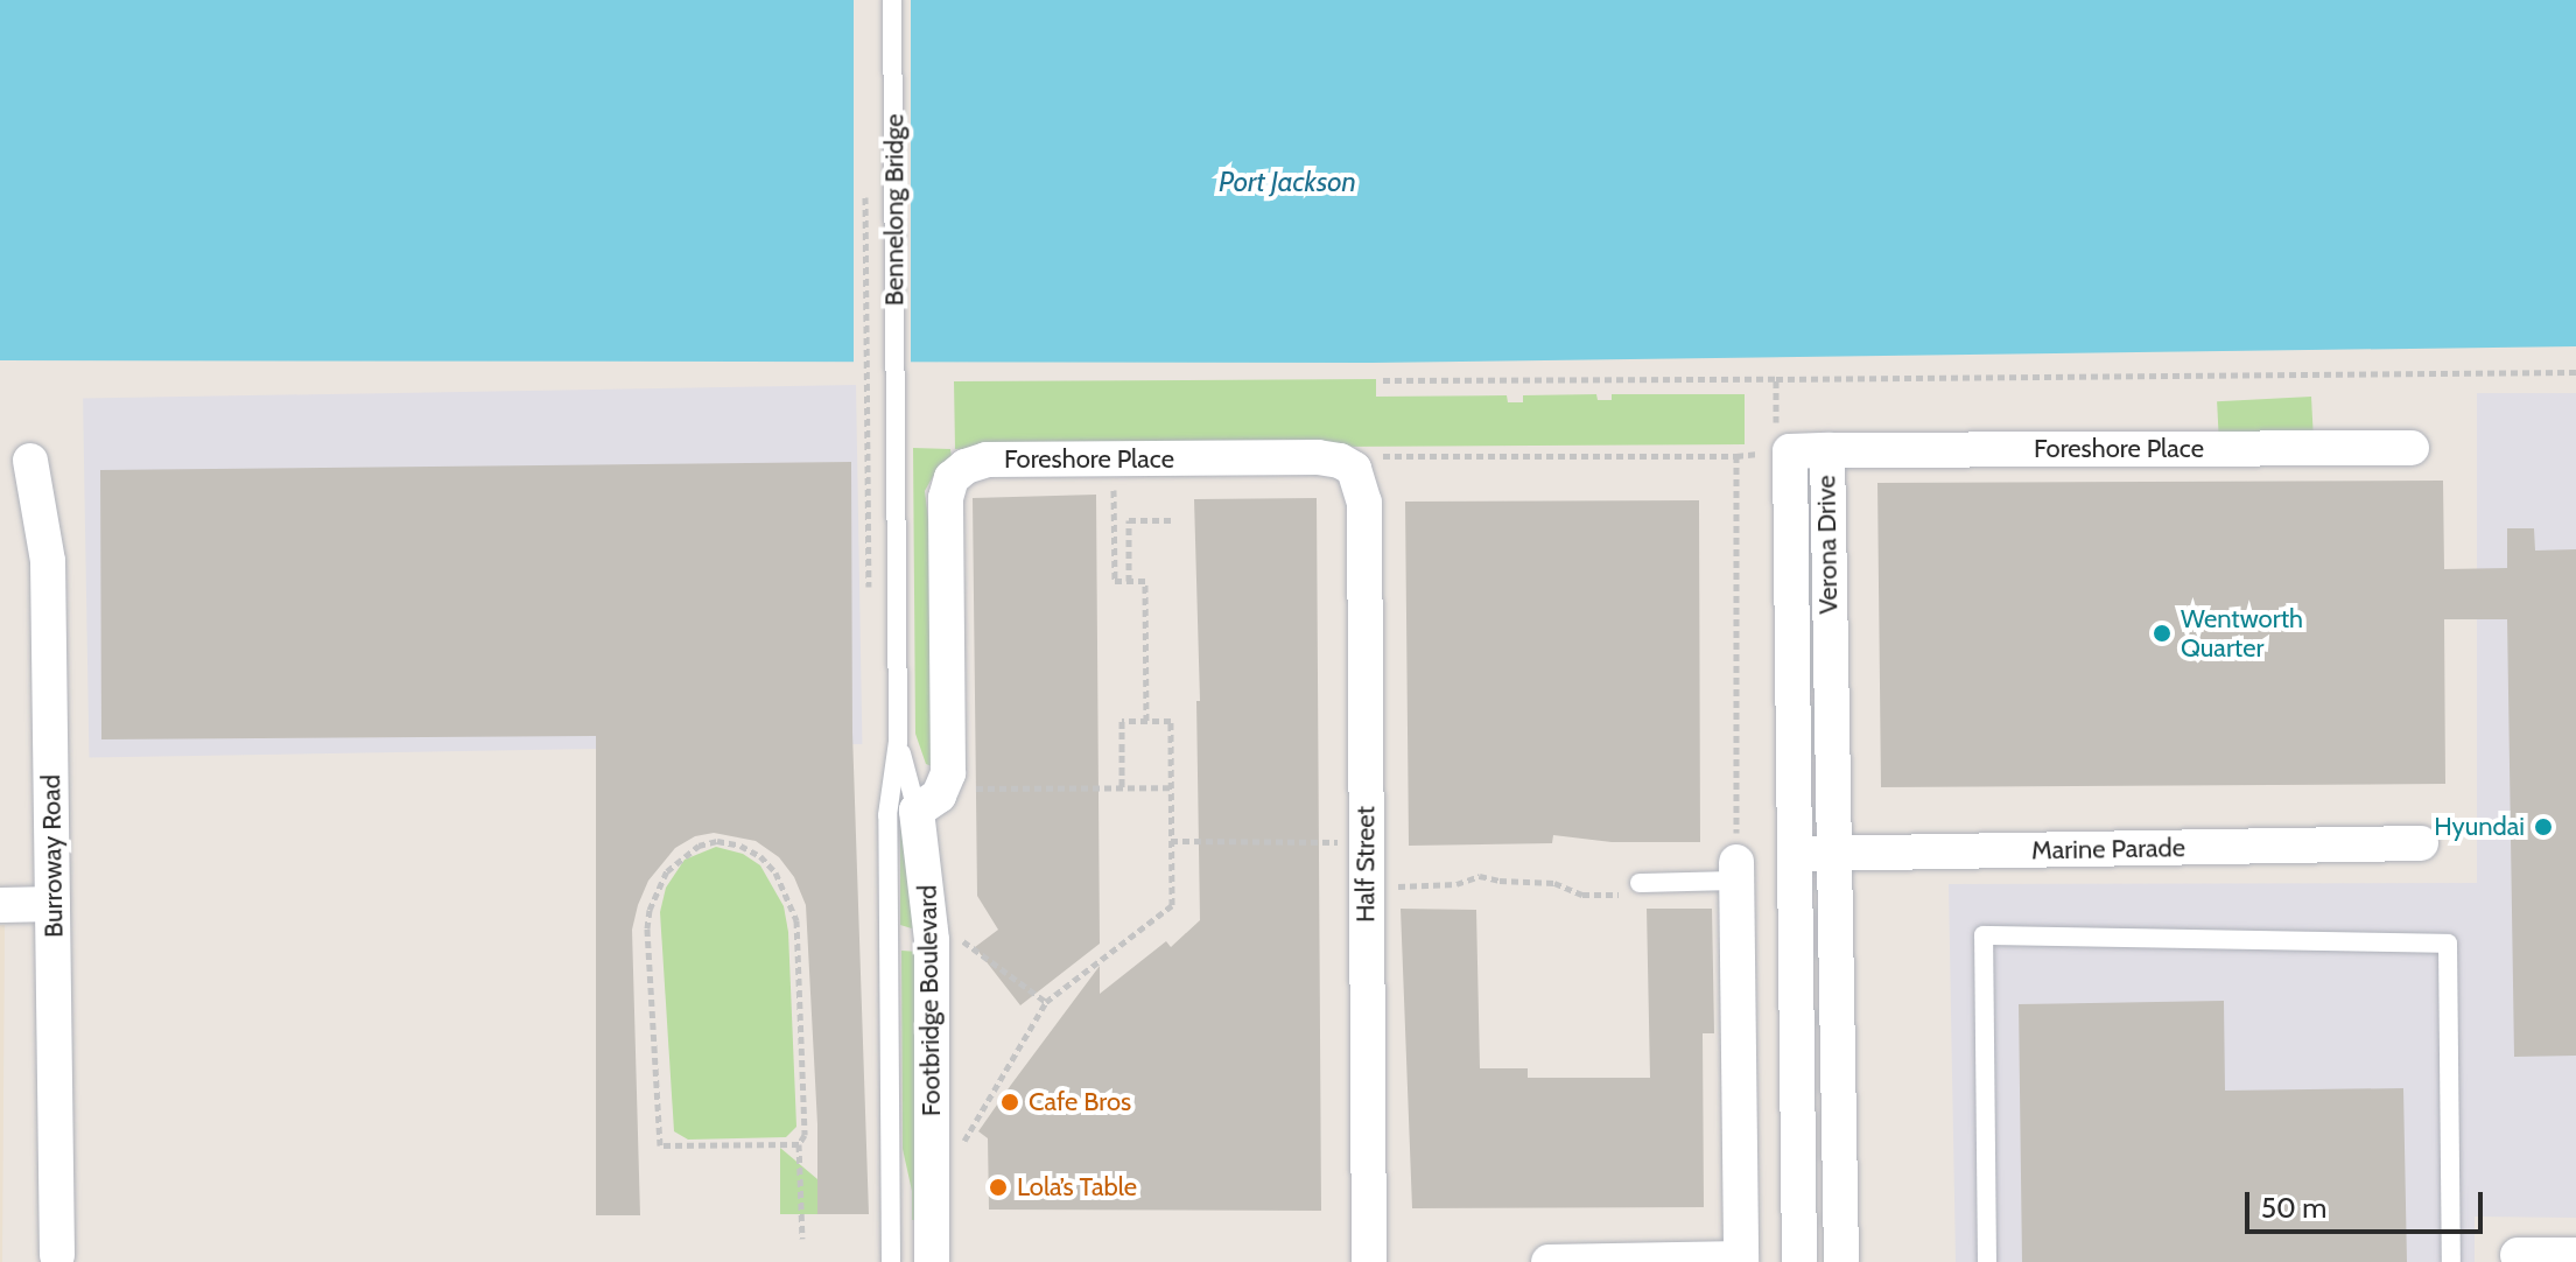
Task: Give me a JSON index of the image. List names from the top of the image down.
{
  "streets": {
    "street": [
      "Foreshore Place",
      "Verona Drive",
      "Marine Parade",
      "Burroway Road",
      "Half Street",
      "Footbridge Boulevard"
    ],
    "lane": ["Bennelong Bridge"]
  },
  "crossings": [
    ["Bennelong Bridge", "Footbridge Boulevard"],
    ["Foreshore Place", "Verona Drive"],
    ["Foreshore Place", "Half Street"],
    ["Foreshore Place", "Footbridge Boulevard"],
    ["Verona Drive", "Marine Parade"]
  ],
  "water": ["Port Jackson"],
  "places": [
    "Wentworth Quarter",
    "Hyundai",
    "Cafe Bros",
    "Lola’s Table"
  ],
  "scale_bar": "50 m"
}
